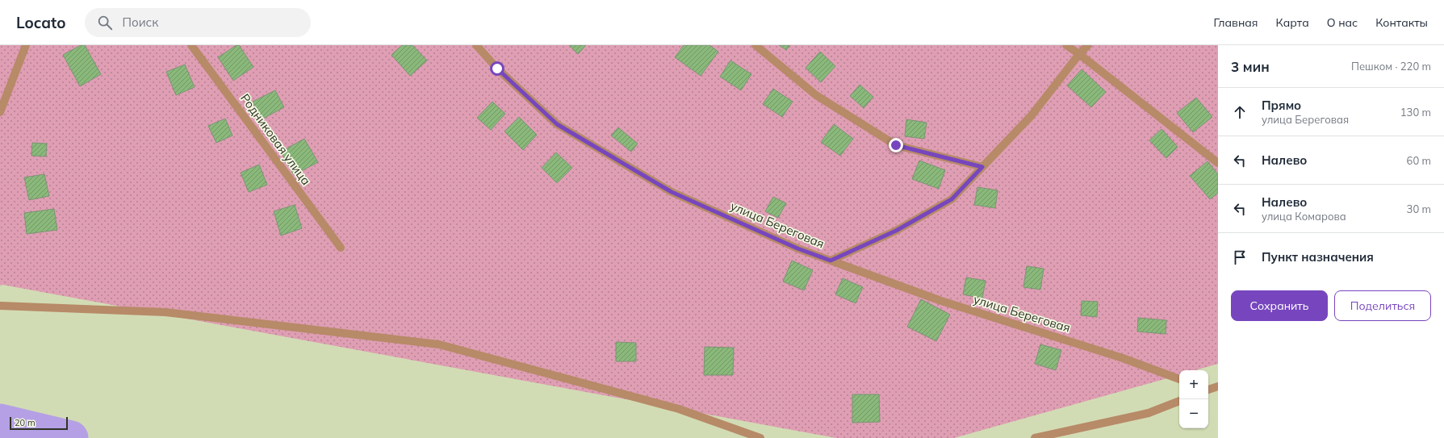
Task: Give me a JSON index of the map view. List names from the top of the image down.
{
  "streets": {
    "street": ["Родниковая улица", "улица Береговая"]
  },
  "scale_bar": "20 m",
  "page": {
    "header": "Locato",
    "search": "Поиск",
    "nav": [
      "Главная",
      "Карта",
      "О нас",
      "Контакты"
    ],
    "heading": ["3 мин", "Пешком · 220 m"],
    "list": [
      ["Прямо", "улица Береговая", "130 m"],
      ["Налево", "60 m"],
      ["Налево", "улица Комарова", "30 m"],
      "Пункт назначения"
    ],
    "buttons": ["Сохранить", "Поделиться"],
    "map_buttons": ["+", "−"],
    "scale": "20 m"
  }
}
